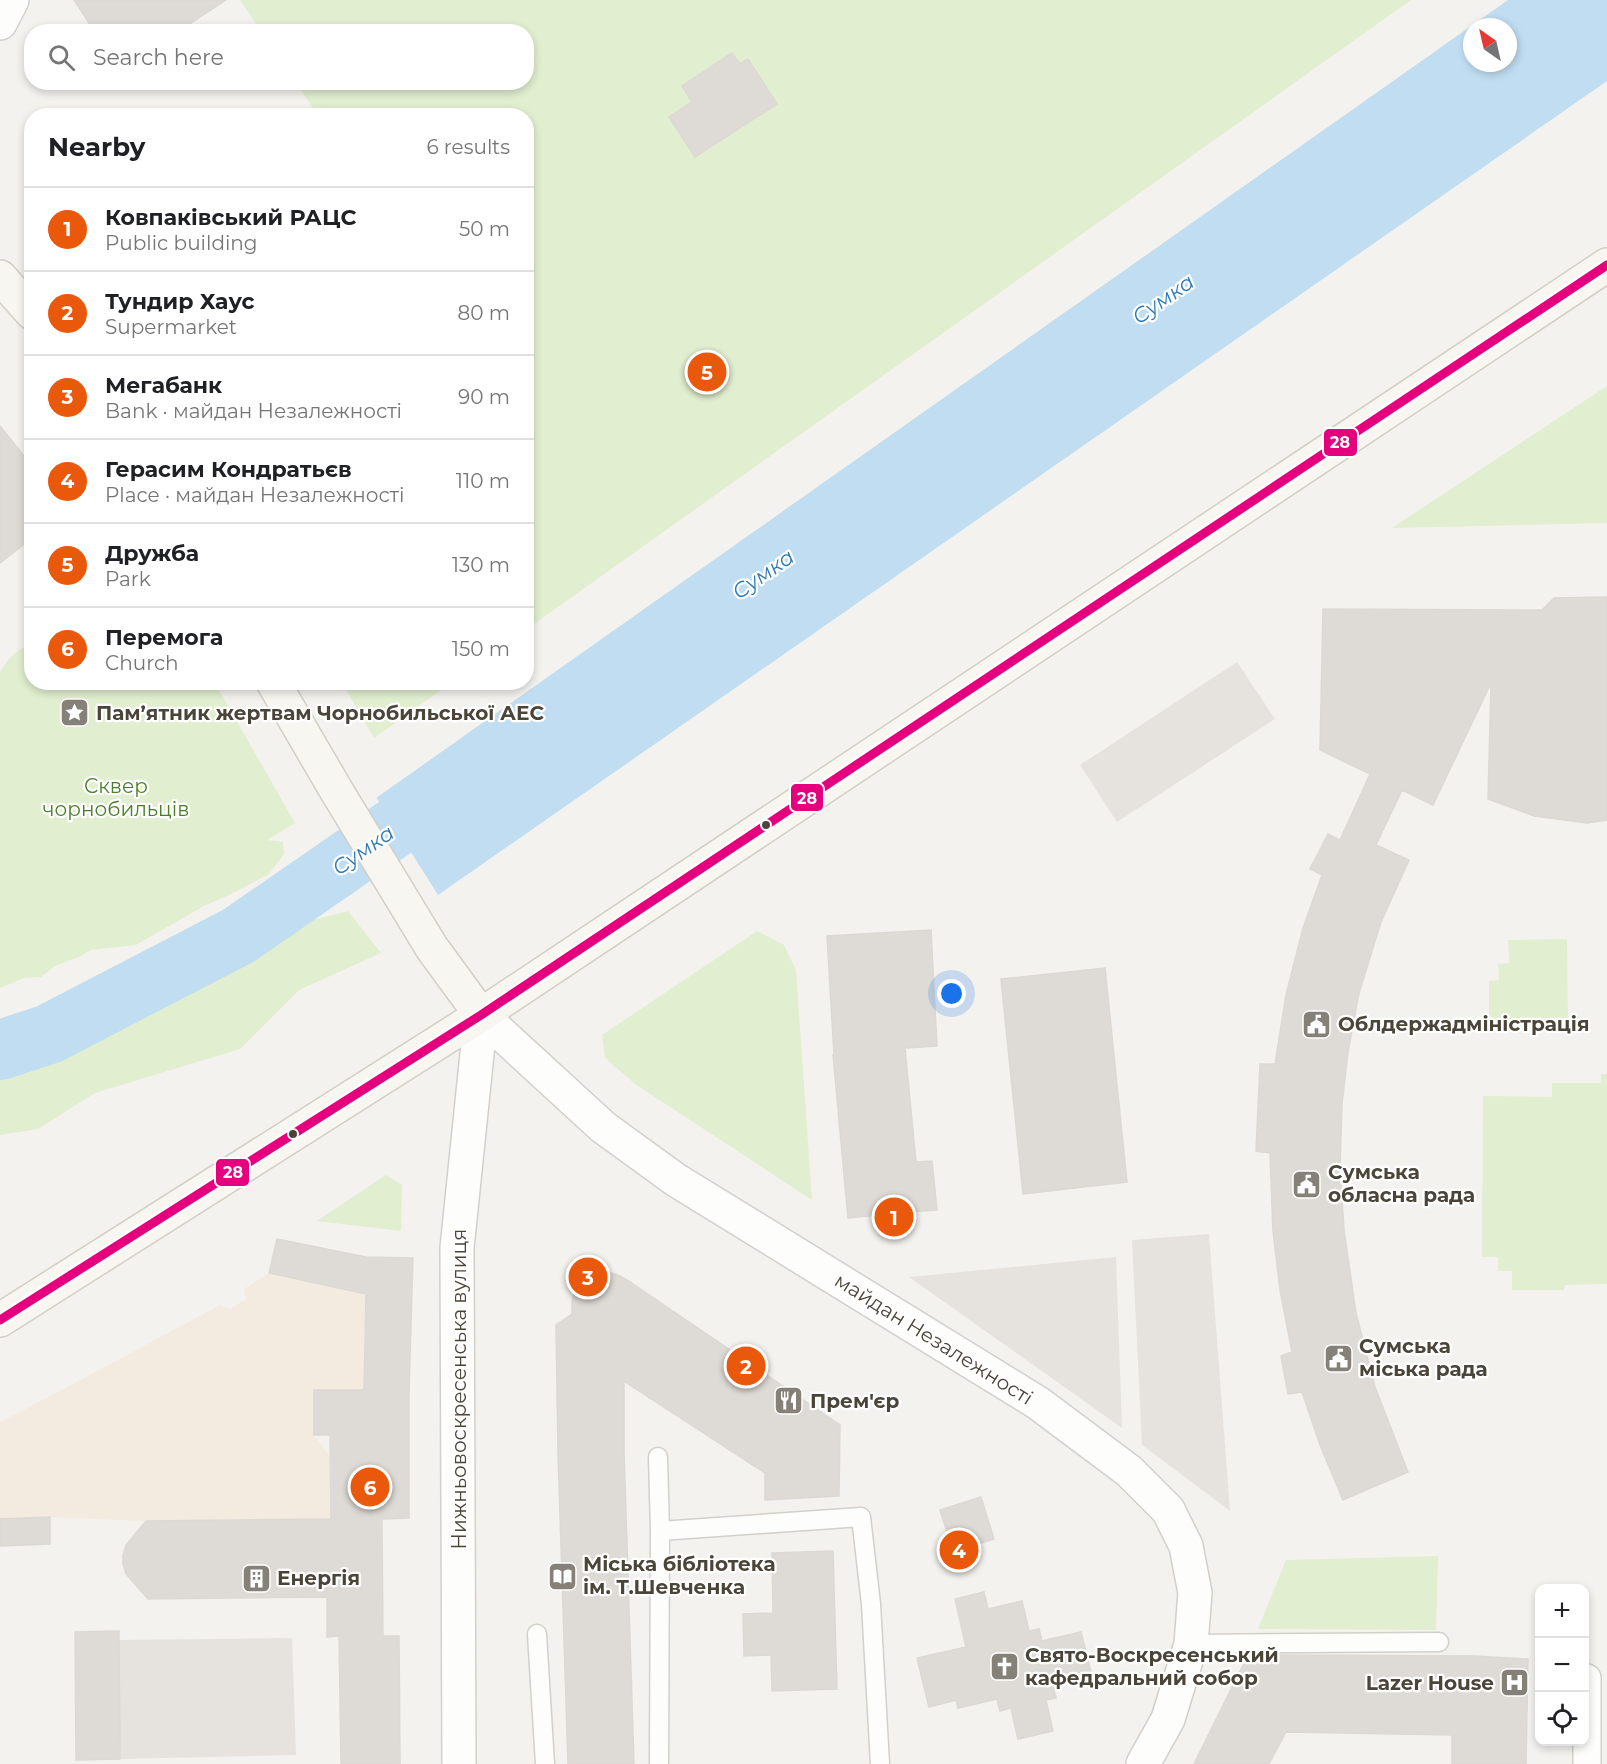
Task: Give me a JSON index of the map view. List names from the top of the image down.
{
  "streets": {
    "street": ["майдан Незалежності", "Нижньовоскресенська вулиця"]
  },
  "crossings": [
    ["майдан Незалежності", "Нижньовоскресенська вулиця"]
  ],
  "water": ["Сумка"],
  "parks": ["Сквер чорнобильців"],
  "places": {
    "place": ["Пам’ятник жертвам Чорнобильської АЕС"],
    "public building": ["Облдержадміністрація", "Сумська обласна рада", "Сумська міська рада"],
    "restaurant": ["Прем'єр"],
    "library": ["Міська бібліотека ім. Т.Шевченка"],
    "building": ["Енергія"],
    "church": ["Свято-Воскресенський кафедральний собор"],
    "hospital": ["Lazer House"]
  },
  "lines": ["transit line 28"],
  "north": "top left",
  "page": {
    "search": "Search here",
    "heading": ["Nearby", "6 results"],
    "list": [
      {
        "mark": "1",
        "name": "Ковпаківський РАЦС",
        "note": "Public building",
        "value": "50 m"
      },
      {
        "mark": "2",
        "name": "Тундир Хаус",
        "note": "Supermarket",
        "value": "80 m"
      },
      {
        "mark": "3",
        "name": "Мегабанк",
        "note": "Bank · майдан Незалежності",
        "value": "90 m"
      },
      {
        "mark": "4",
        "name": "Герасим Кондратьєв",
        "note": "Place · майдан Незалежності",
        "value": "110 m"
      },
      {
        "mark": "5",
        "name": "Дружба",
        "note": "Park",
        "value": "130 m"
      },
      {
        "mark": "6",
        "name": "Перемога",
        "note": "Church",
        "value": "150 m"
      }
    ],
    "pins": [
      "5",
      "1",
      "3",
      "2",
      "6",
      "4"
    ],
    "map_buttons": ["+", "−"]
  }
}
